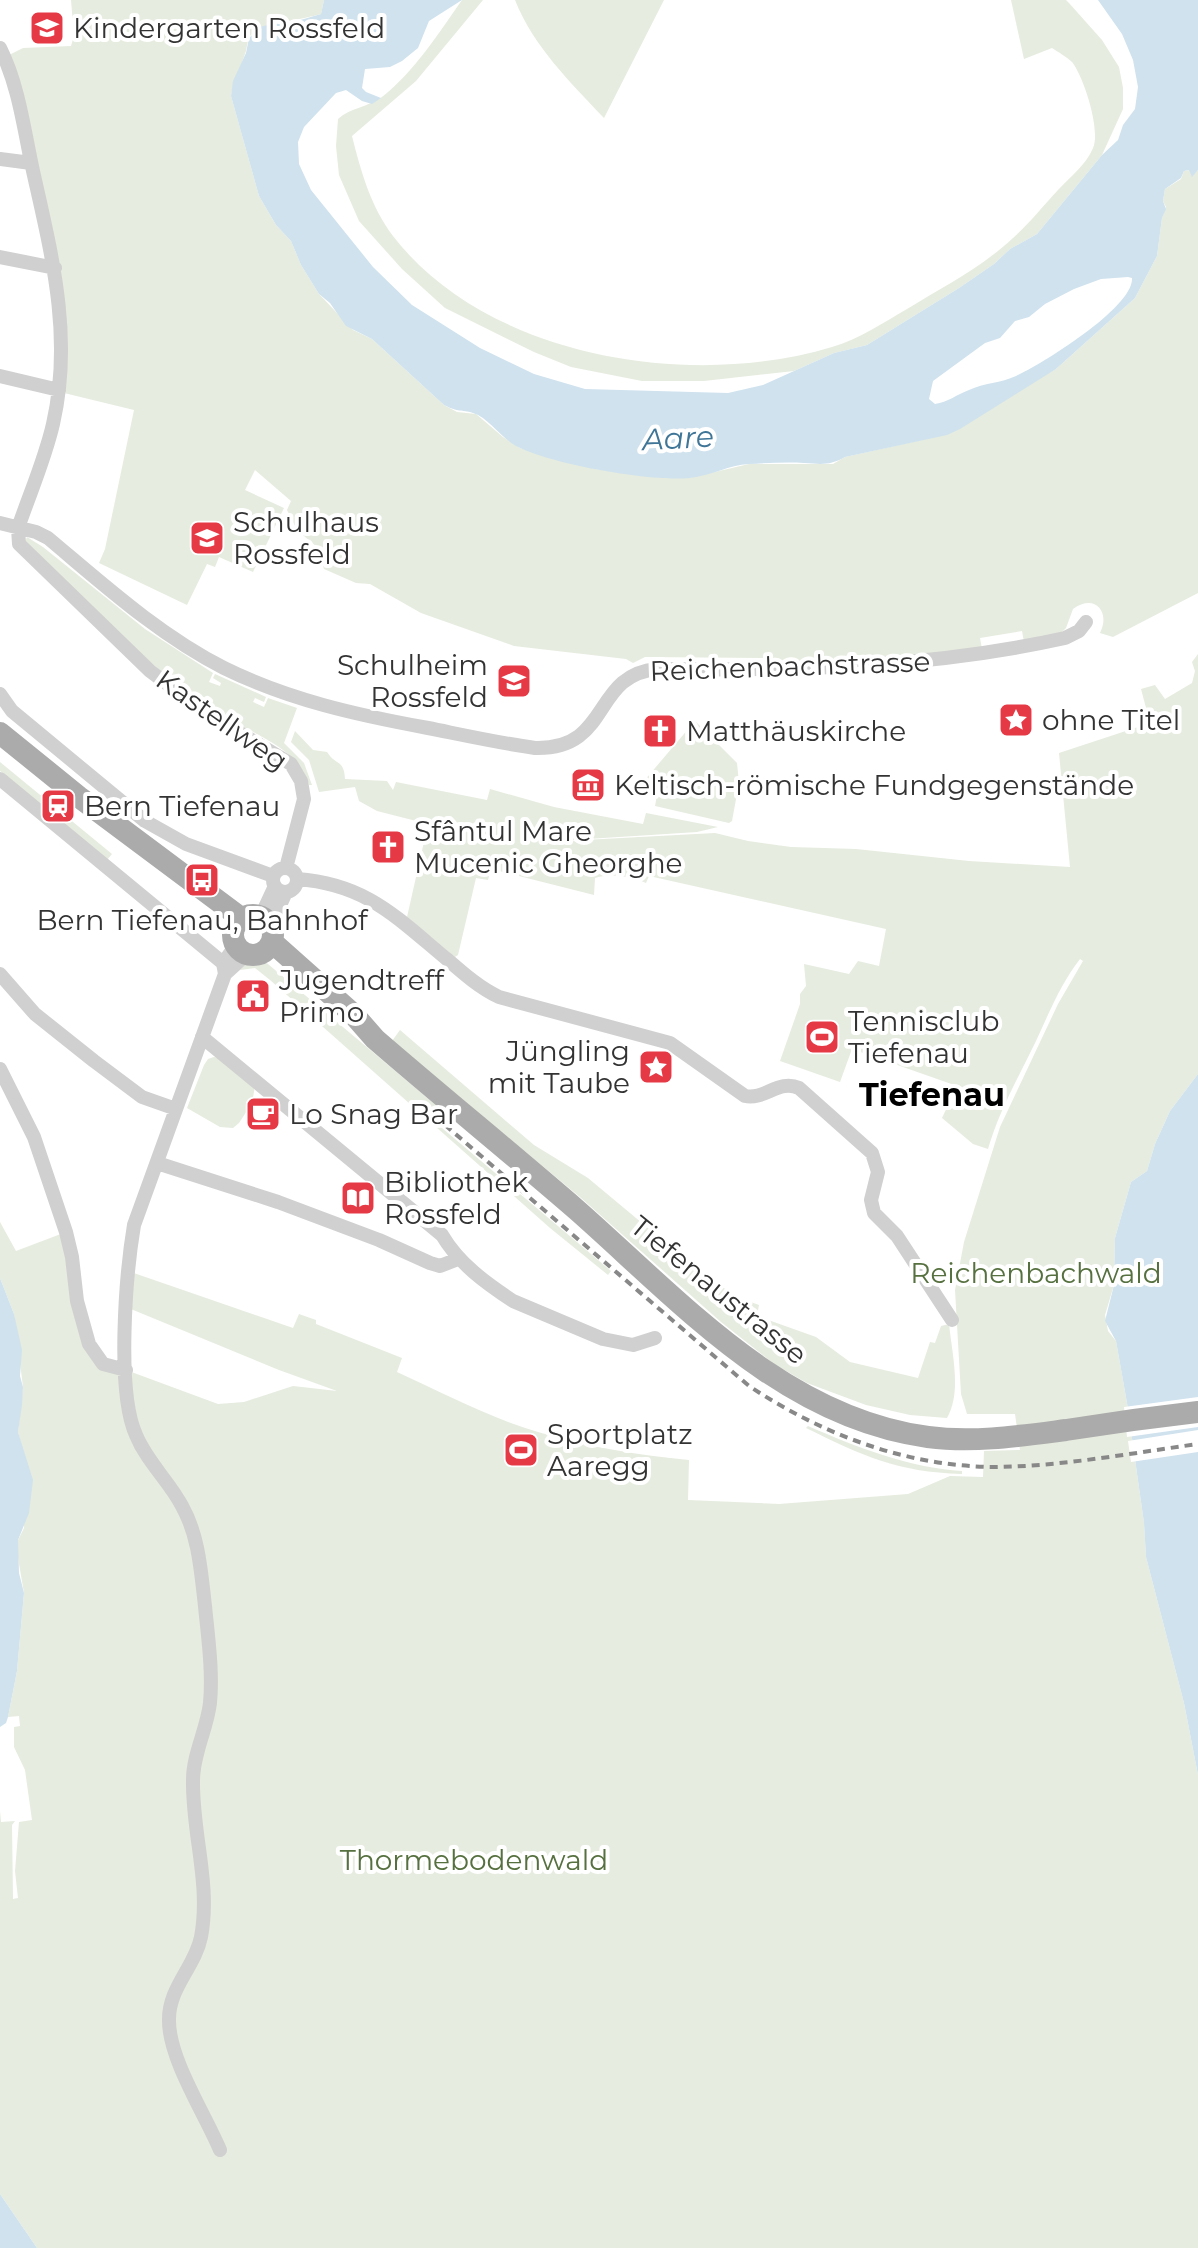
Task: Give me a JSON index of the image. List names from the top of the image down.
{
  "streets": {
    "main road": ["Tiefenaustrasse"],
    "street": ["Reichenbachstrasse", "Kastellweg"]
  },
  "crossings": [
    ["Reichenbachstrasse", "Kastellweg"],
    ["Kastellweg", "Tiefenaustrasse"]
  ],
  "districts": ["Tiefenau"],
  "water": ["Aare"],
  "parks": ["Reichenbachwald", "Thormebodenwald"],
  "places": {
    "school or university": ["Kindergarten Rossfeld", "Schulhaus Rossfeld", "Schulheim Rossfeld"],
    "place": ["ohne Titel", "Jüngling mit Taube"],
    "church": ["Matthäuskirche", "Sfântul Mare Mucenic Gheorghe"],
    "museum": ["Keltisch-römische Fundgegenstände"],
    "station": ["Bern Tiefenau"],
    "bus stop": ["Bern Tiefenau, Bahnhof"],
    "public building": ["Jugendtreff Primo"],
    "sports": ["Tennisclub Tiefenau", "Sportplatz Aaregg"],
    "cafe": ["Lo Snag Bar"],
    "library": ["Bibliothek Rossfeld"]
  }
}
